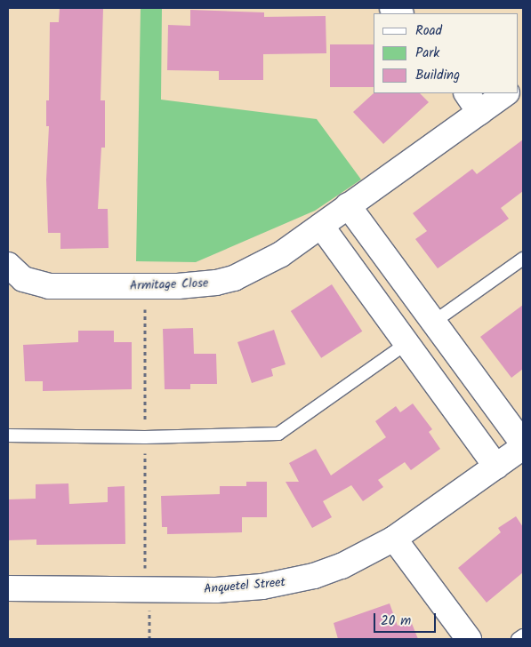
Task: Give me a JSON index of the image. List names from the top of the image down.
{
  "streets": {
    "street": ["Armitage Close", "Anquetel Street"]
  },
  "legend": ["Road", "Park", "Building"],
  "scale_bar": "20 m"
}
